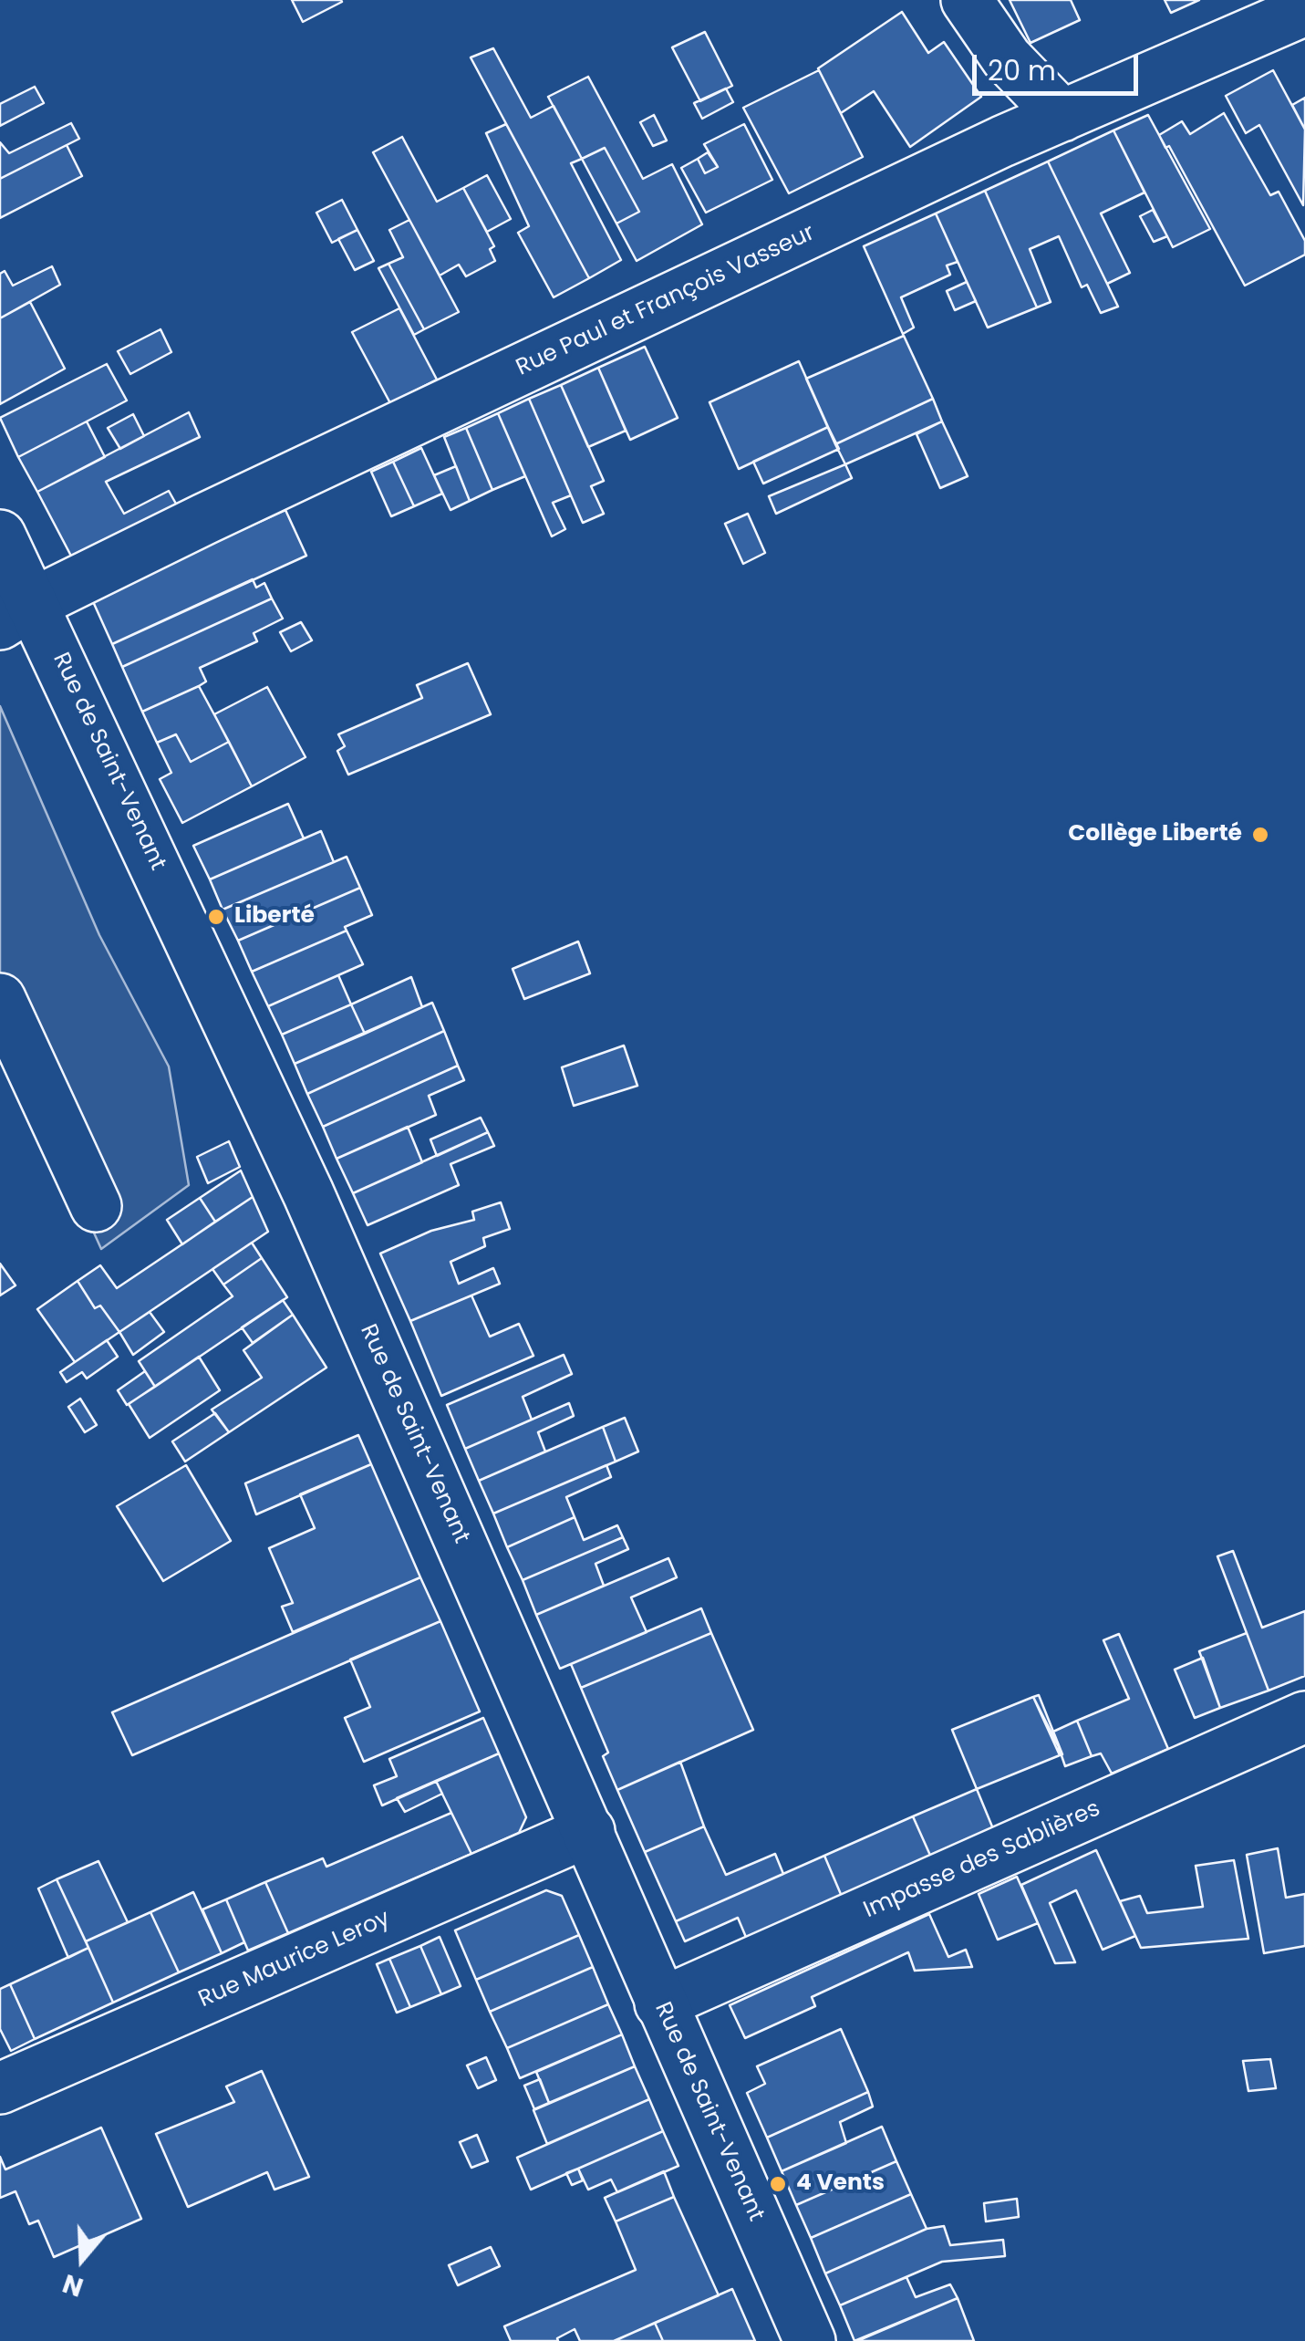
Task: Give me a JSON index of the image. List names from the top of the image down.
{
  "streets": {
    "street": [
      "Rue Paul et François Vasseur",
      "Rue de Saint-Venant",
      "Impasse des Sablières",
      "Rue Maurice Leroy"
    ]
  },
  "crossings": [
    ["Rue Paul et François Vasseur", "Rue de Saint-Venant"],
    ["Rue de Saint-Venant", "Impasse des Sablières"],
    ["Rue de Saint-Venant", "Rue Maurice Leroy"]
  ],
  "places": ["Collège Liberté", "Liberté", "4 Vents"],
  "scale_bar": "20 m",
  "north": "bottom"
}
